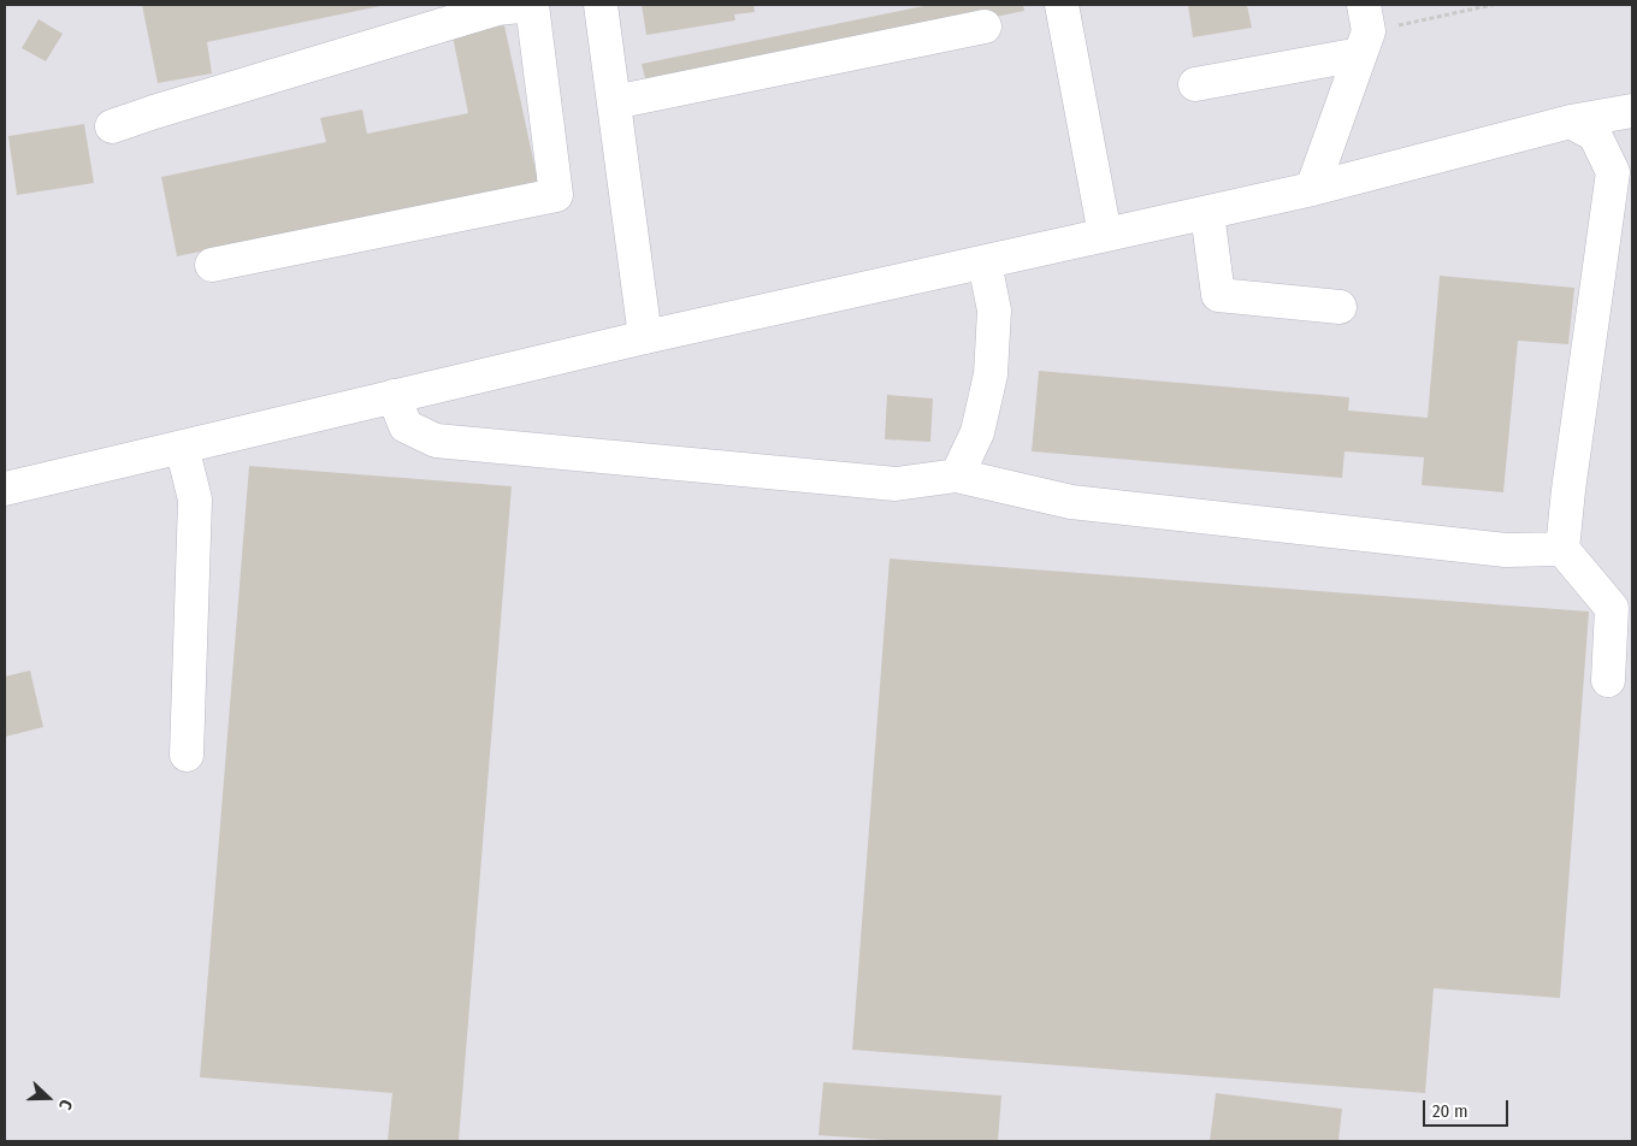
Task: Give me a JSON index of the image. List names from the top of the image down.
{
  "scale_bar": "20 m",
  "north": "right"
}
